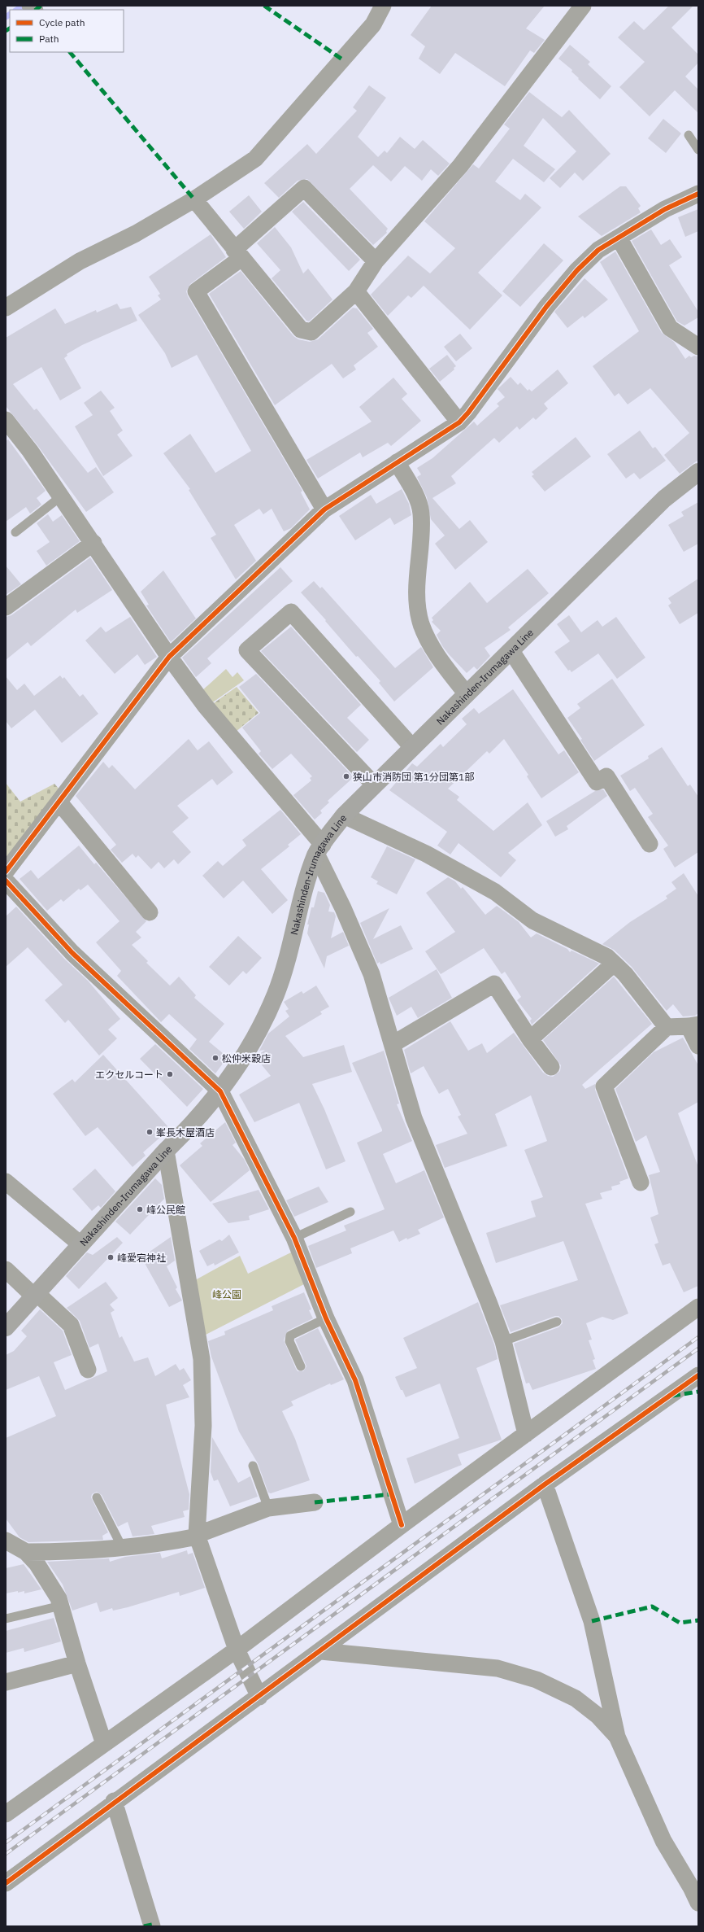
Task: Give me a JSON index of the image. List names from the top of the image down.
{
  "streets": {
    "main road": ["Nakashinden-Irumagawa Line"]
  },
  "parks": ["峰公園"],
  "places": [
    "狭山市消防団 第1分団第1部",
    "松仲米穀店",
    "エクセルコート",
    "峯長木屋酒店",
    "峰公民館",
    "峰愛宕神社"
  ],
  "legend": ["Cycle path", "Path"]
}
